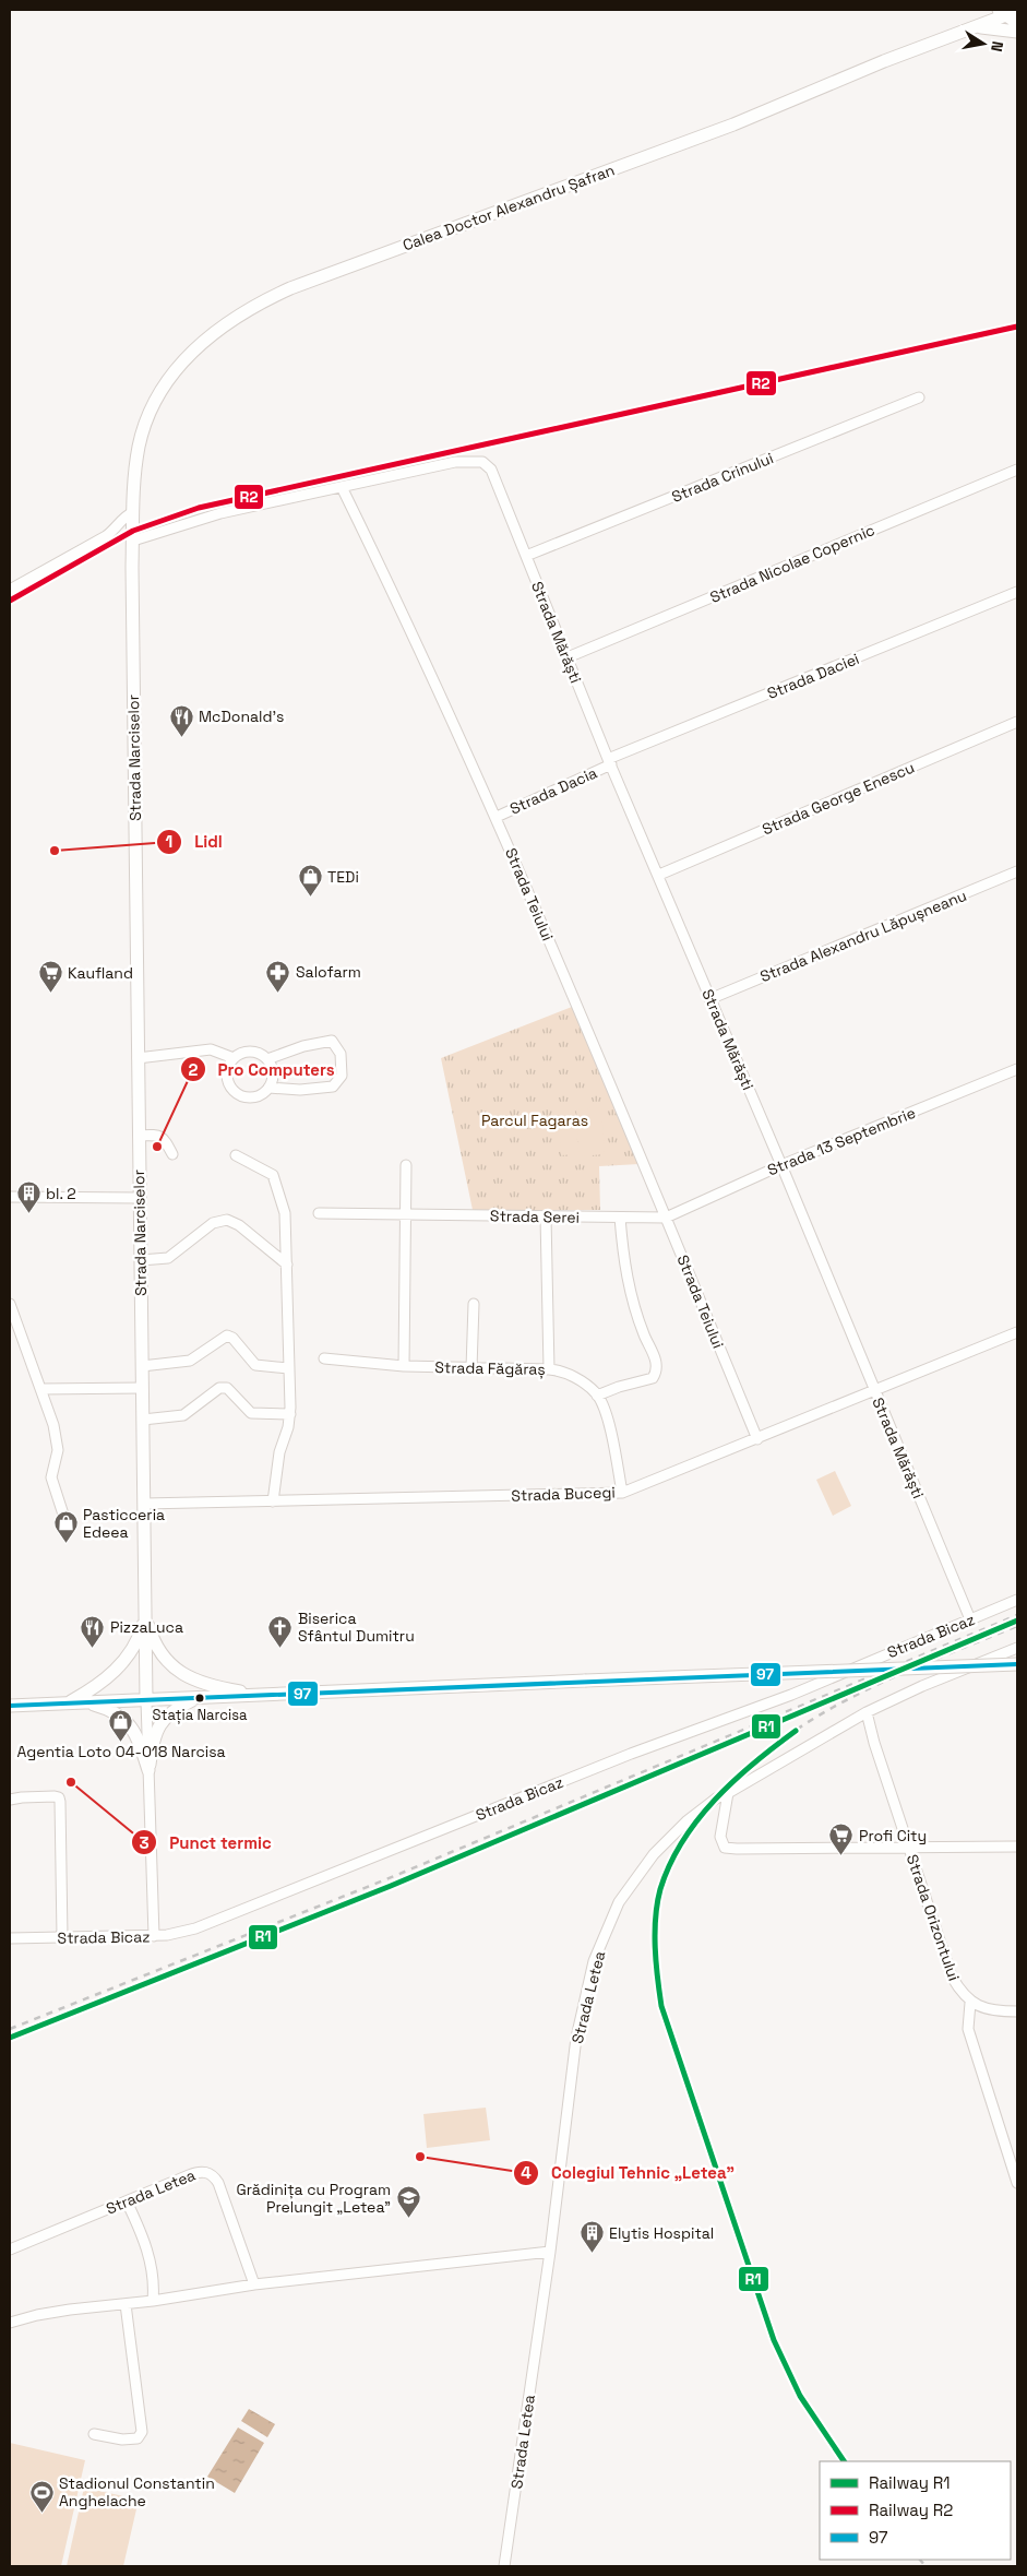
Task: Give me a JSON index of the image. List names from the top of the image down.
{
  "streets": {
    "main road": ["Calea Doctor Alexandru Șafran", "Strada Narciselor"],
    "street": [
      "Strada Crinului",
      "Strada Nicolae Copernic",
      "Strada Mărăști",
      "Strada Daciei",
      "Strada Dacia",
      "Strada George Enescu",
      "Strada Teiului",
      "Strada Alexandru Lăpușneanu",
      "Strada 13 Septembrie",
      "Strada Serei",
      "Strada Făgăraș",
      "Strada Bucegi",
      "Strada Bicaz",
      "Strada Orizontului",
      "Strada Letea"
    ]
  },
  "crossings": [
    ["Calea Doctor Alexandru Șafran", "Strada Narciselor"],
    ["Strada Crinului", "Strada Mărăști"],
    ["Strada Nicolae Copernic", "Strada Mărăști"],
    ["Strada Mărăști", "Strada Daciei"],
    ["Strada Mărăști", "Strada Dacia"],
    ["Strada Mărăști", "Strada George Enescu"],
    ["Strada Mărăști", "Strada Teiului"],
    ["Strada Mărăști", "Strada Alexandru Lăpușneanu"],
    ["Strada Mărăști", "Strada 13 Septembrie"],
    ["Strada Mărăști", "Strada Bucegi"],
    ["Strada Mărăști", "Strada Bicaz"],
    ["Strada Daciei", "Strada Dacia"],
    ["Strada Narciselor", "Strada Bucegi"],
    ["Strada Narciselor", "Strada Bicaz"],
    ["Strada Dacia", "Strada Teiului"],
    ["Strada Teiului", "Strada 13 Septembrie"],
    ["Strada Teiului", "Strada Serei"],
    ["Strada Teiului", "Strada Bucegi"],
    ["Strada 13 Septembrie", "Strada Serei"],
    ["Strada Orizontului", "Strada Letea"]
  ],
  "parks": ["Parcul Fagaras"],
  "places": {
    "restaurant": ["McDonald's", "PizzaLuca"],
    "other": [
      "Lidl",
      "Pro Computers",
      "Stația Narcisa",
      "Punct termic",
      "Colegiul Tehnic „Letea”"
    ],
    "shop": ["TEDi", "Pasticceria Edeea", "Agentia Loto 04-018 Narcisa"],
    "pharmacy": ["Salofarm"],
    "supermarket": ["Kaufland", "Profi City"],
    "building": ["bl. 2", "Elytis Hospital"],
    "church": ["Biserica Sfântul Dumitru"],
    "school or university": ["Grădinița cu Program Prelungit „Letea”"],
    "sports": ["Stadionul Constantin Anghelache"]
  },
  "lines": ["rail line R2", "rail line R1", "transit line 97"],
  "legend": ["Railway R1", "Railway R2", "97"],
  "north": "right"
}
